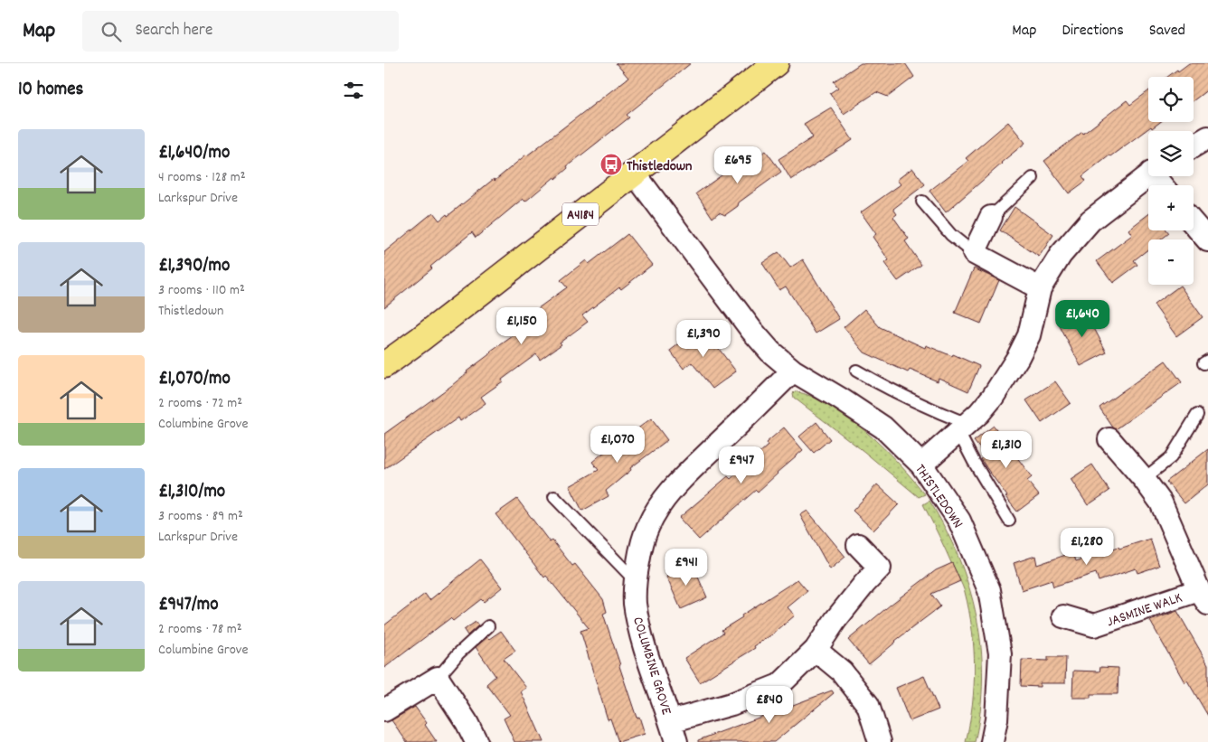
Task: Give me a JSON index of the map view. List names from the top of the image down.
{
  "streets": {
    "main road": ["A4184"],
    "street": ["THISTLEDOWN", "JASMINE WALK", "COLUMBINE GROVE"]
  },
  "crossings": [
    ["A4184", "THISTLEDOWN"],
    ["THISTLEDOWN", "COLUMBINE GROVE"]
  ],
  "places": {
    "bus stop": ["Thistledown"]
  },
  "page": {
    "header": "Map",
    "search": "Search here",
    "nav": ["Map", "Directions", "Saved"],
    "heading": "10 homes",
    "map_buttons": ["+", "−"],
    "list": [
      {
        "name": "£1,640/mo",
        "note": "4 rooms · 128 m² · Larkspur Drive"
      },
      {
        "name": "£1,390/mo",
        "note": "3 rooms · 110 m² · Thistledown"
      },
      {
        "name": "£1,070/mo",
        "note": "2 rooms · 72 m² · Columbine Grove"
      },
      {
        "name": "£1,310/mo",
        "note": "3 rooms · 89 m² · Larkspur Drive"
      },
      {
        "name": "£947/mo",
        "note": "2 rooms · 78 m² · Columbine Grove"
      }
    ],
    "price": [
      "£695",
      "£1,640",
      "£1,150",
      "£1,390",
      "£1,070",
      "£1,310",
      "£947",
      "£1,280",
      "£941",
      "£840"
    ]
  }
}
